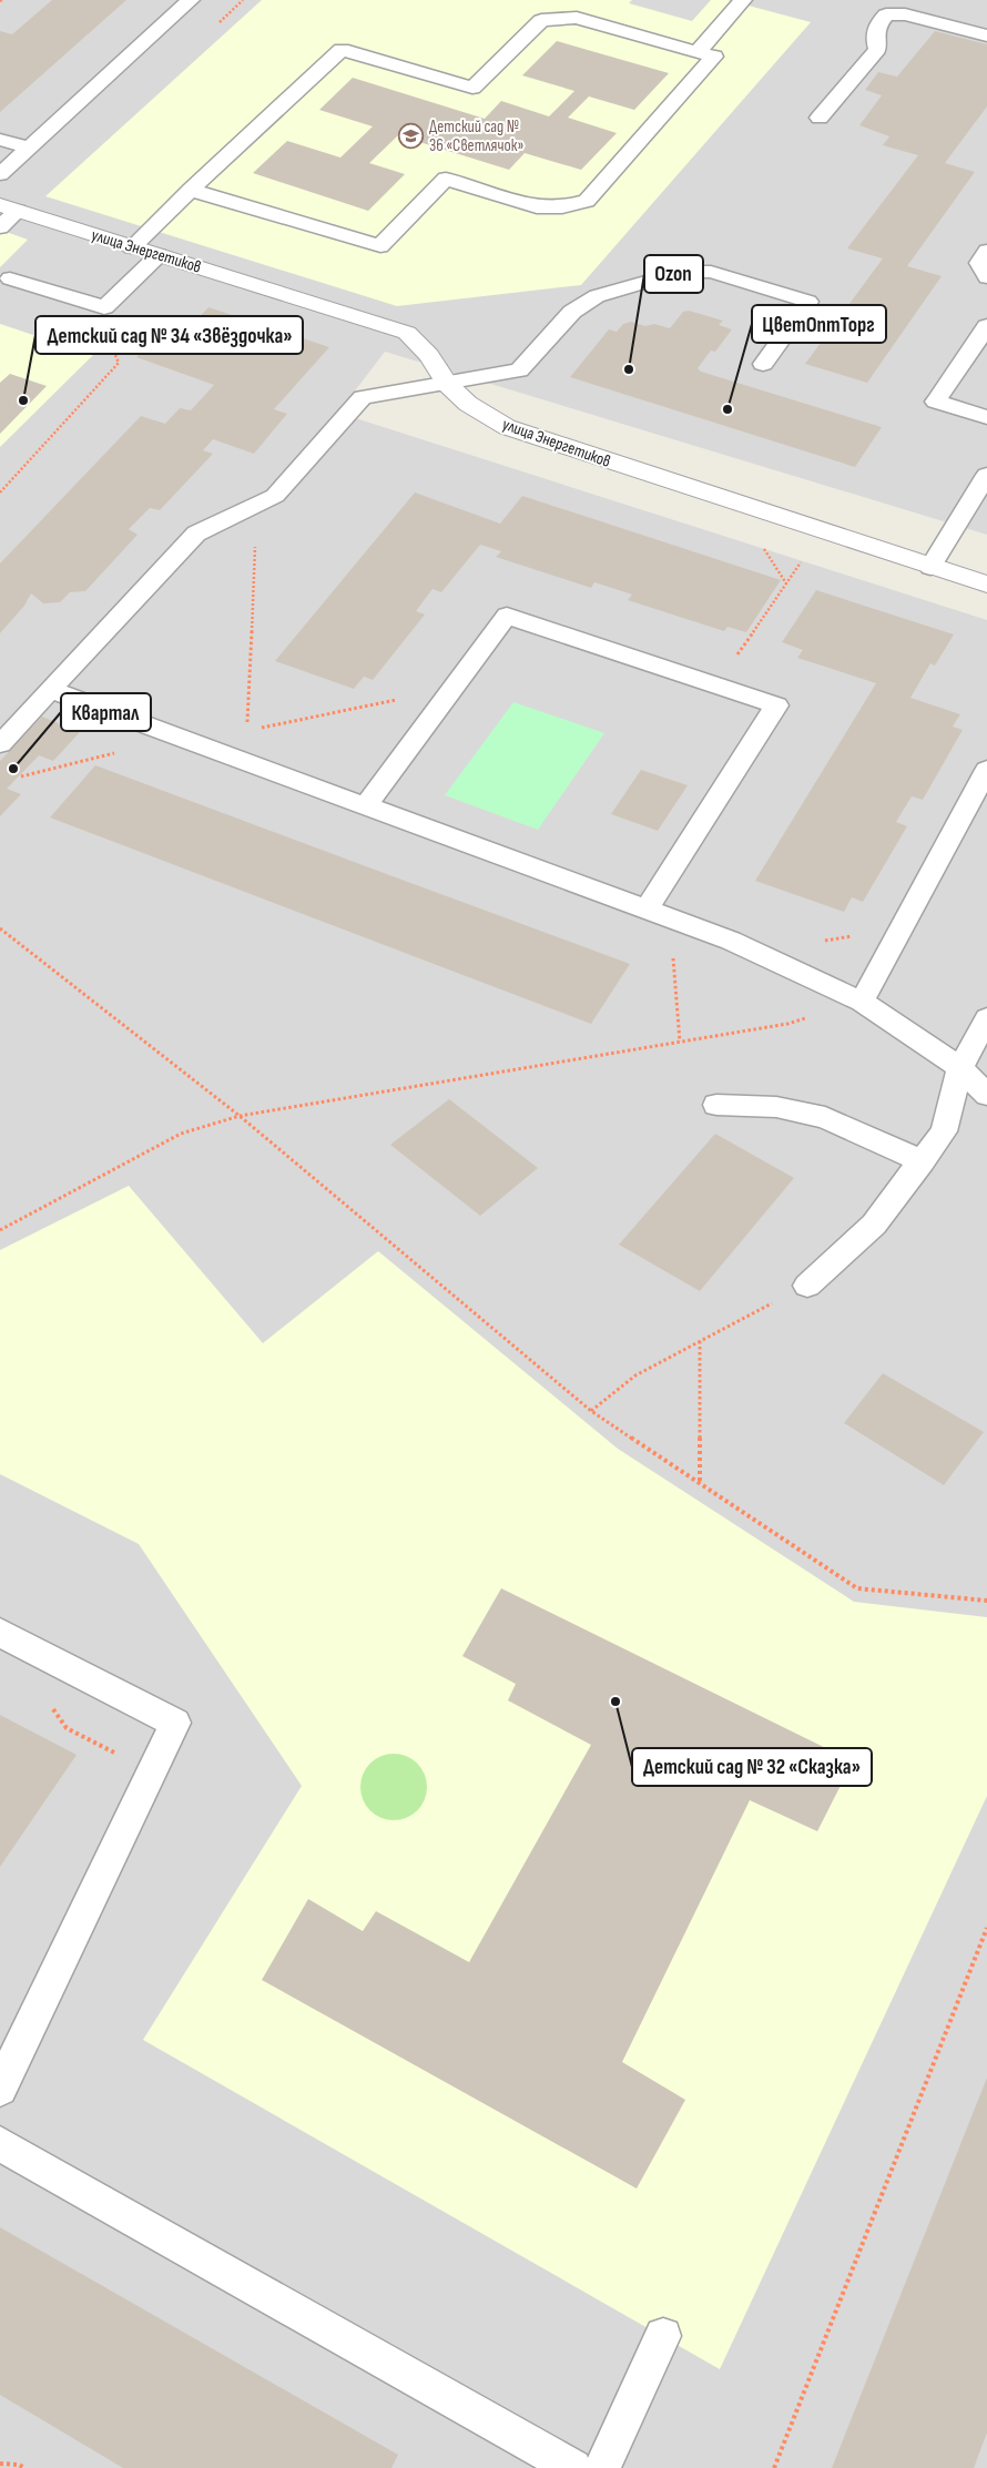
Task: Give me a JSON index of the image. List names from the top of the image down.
{
  "streets": {
    "street": ["улица Энергетиков"]
  },
  "places": {
    "school or university": ["Детский сад № 36 «Светлячок»"],
    "other": [
      "Ozon",
      "Детский сад № 34 «Звёздочка»",
      "ЦветОптТорг",
      "Квартал",
      "Детский сад № 32 «Сказка»"
    ]
  }
}
